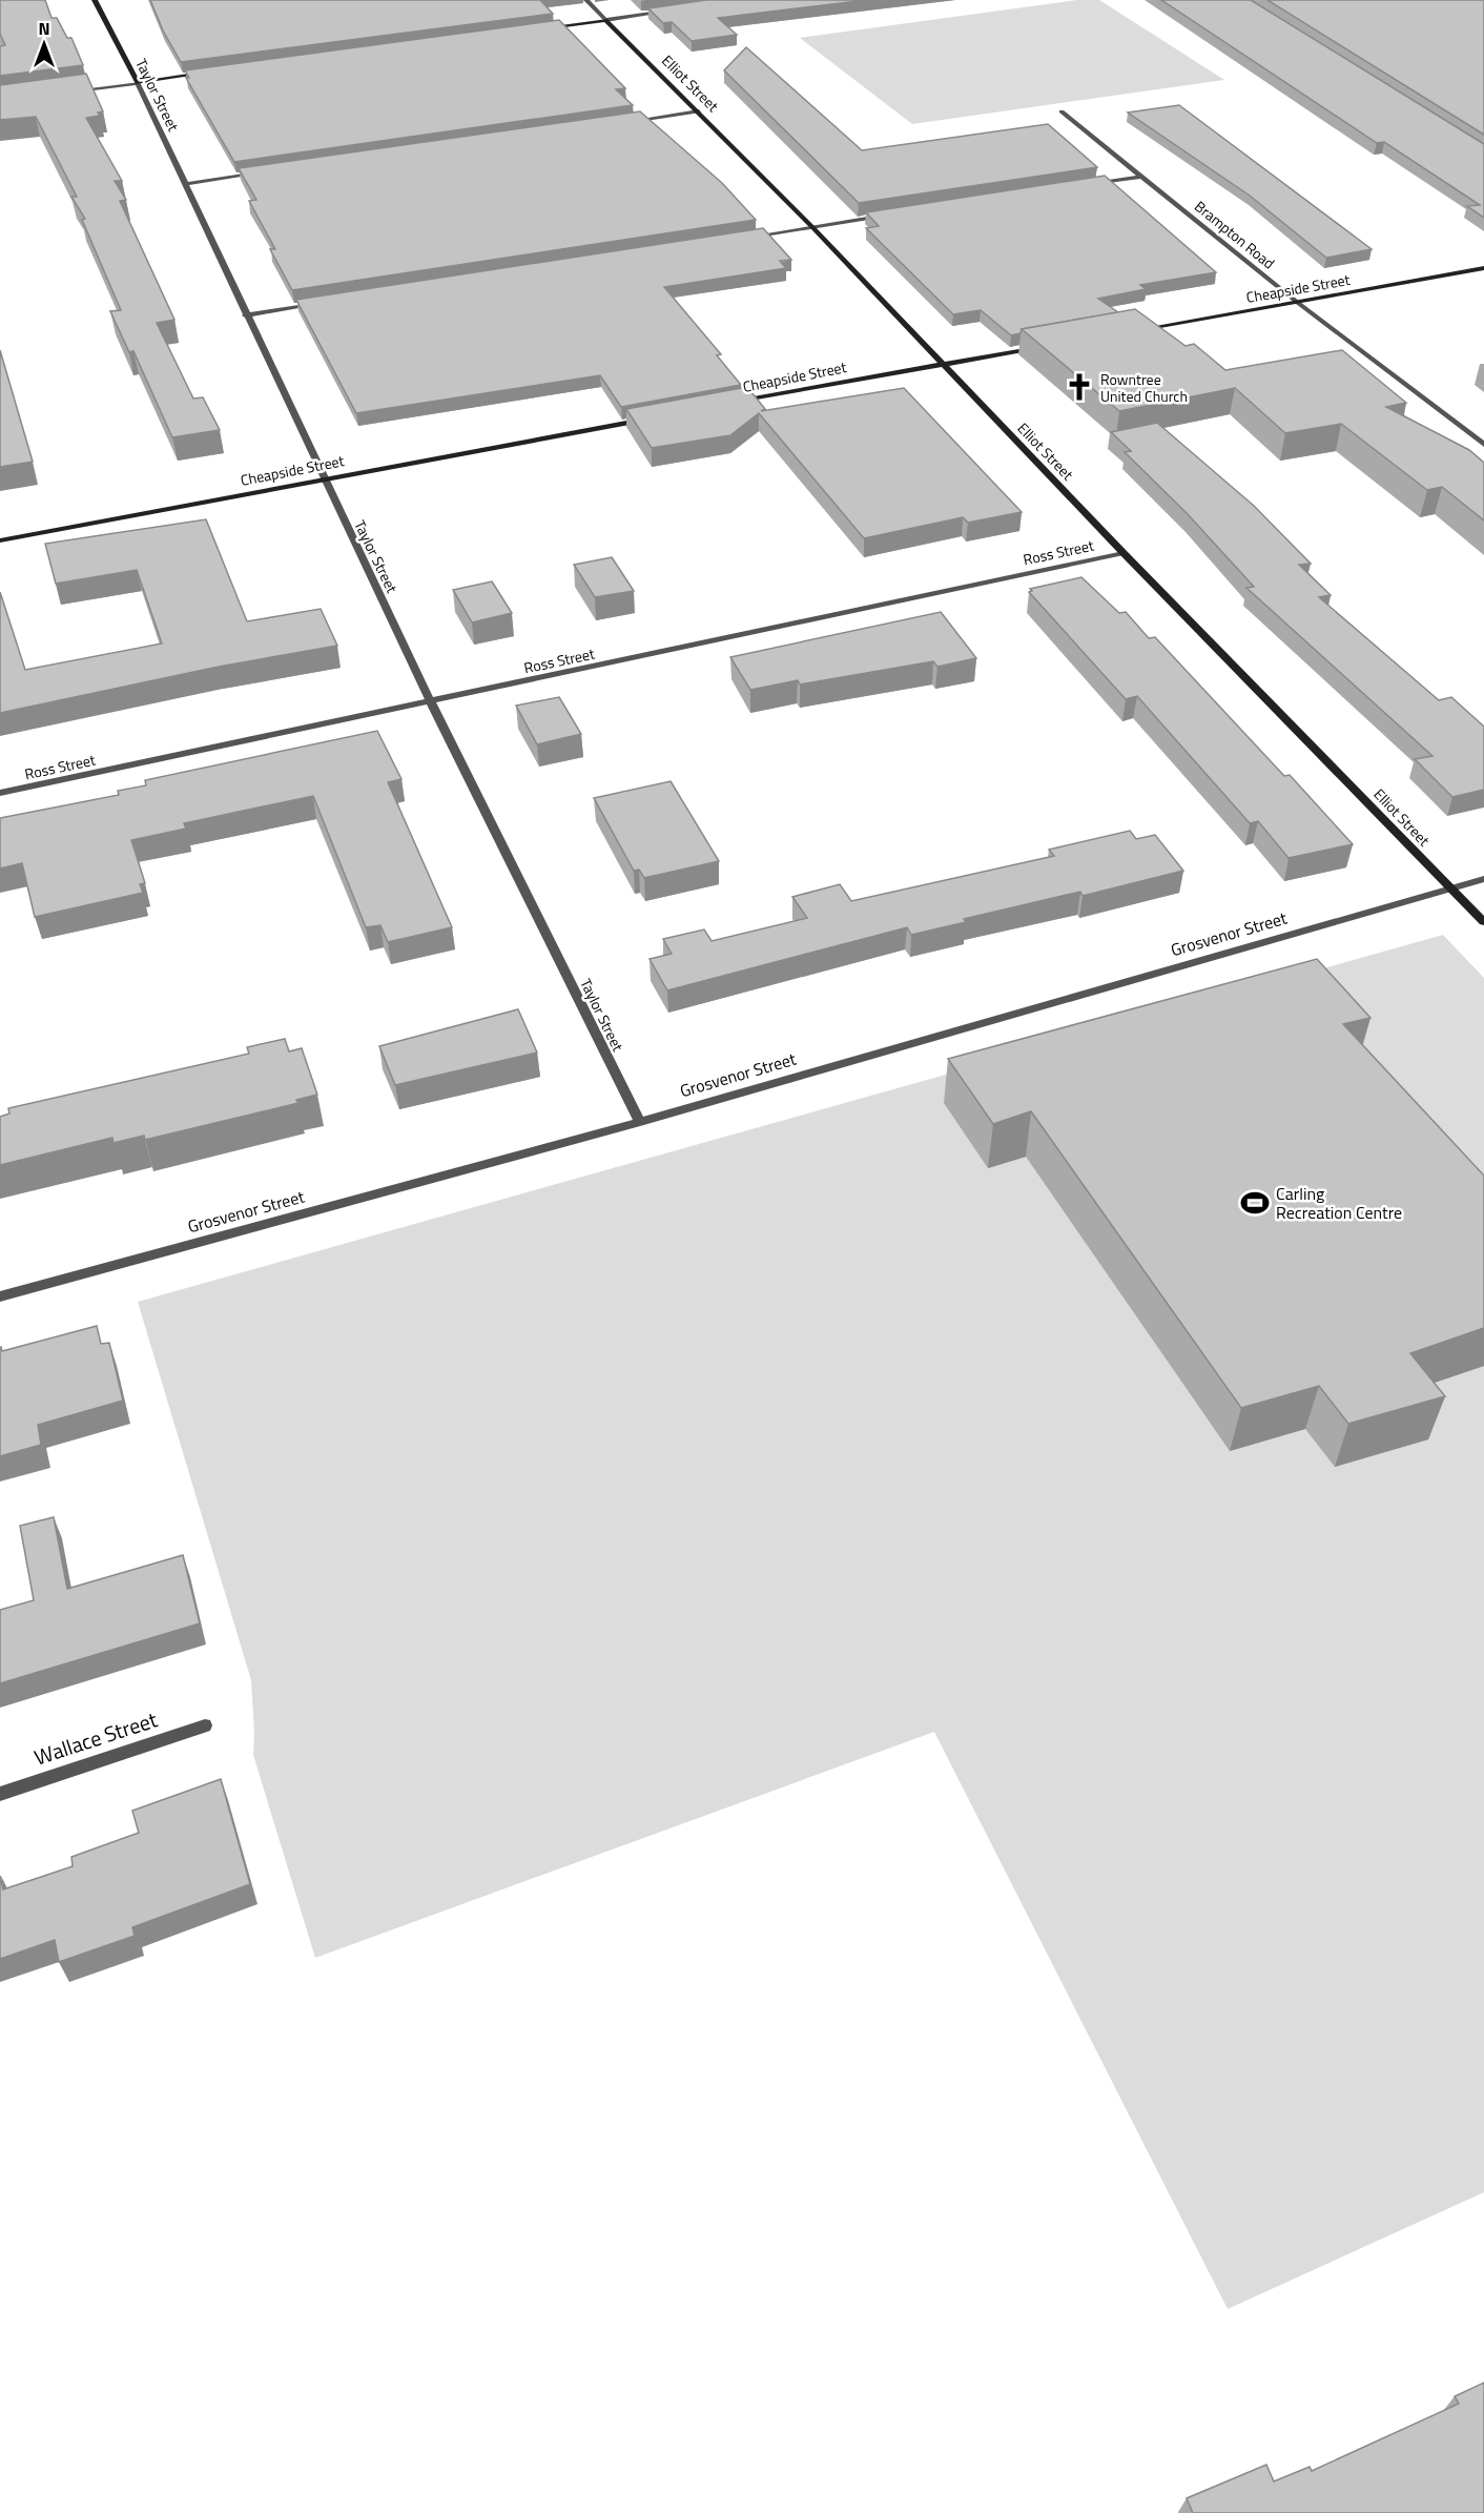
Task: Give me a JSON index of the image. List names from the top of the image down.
{
  "streets": {
    "street": [
      "Elliot Street",
      "Taylor Street",
      "Brampton Road",
      "Cheapside Street",
      "Ross Street",
      "Grosvenor Street",
      "Wallace Street"
    ]
  },
  "crossings": [
    ["Elliot Street", "Cheapside Street"],
    ["Elliot Street", "Ross Street"],
    ["Elliot Street", "Grosvenor Street"],
    ["Taylor Street", "Cheapside Street"],
    ["Taylor Street", "Ross Street"],
    ["Taylor Street", "Grosvenor Street"],
    ["Brampton Road", "Cheapside Street"]
  ],
  "places": {
    "church": ["Rowntree United Church"],
    "sports": ["Carling Recreation Centre"]
  },
  "north": "top"
}
